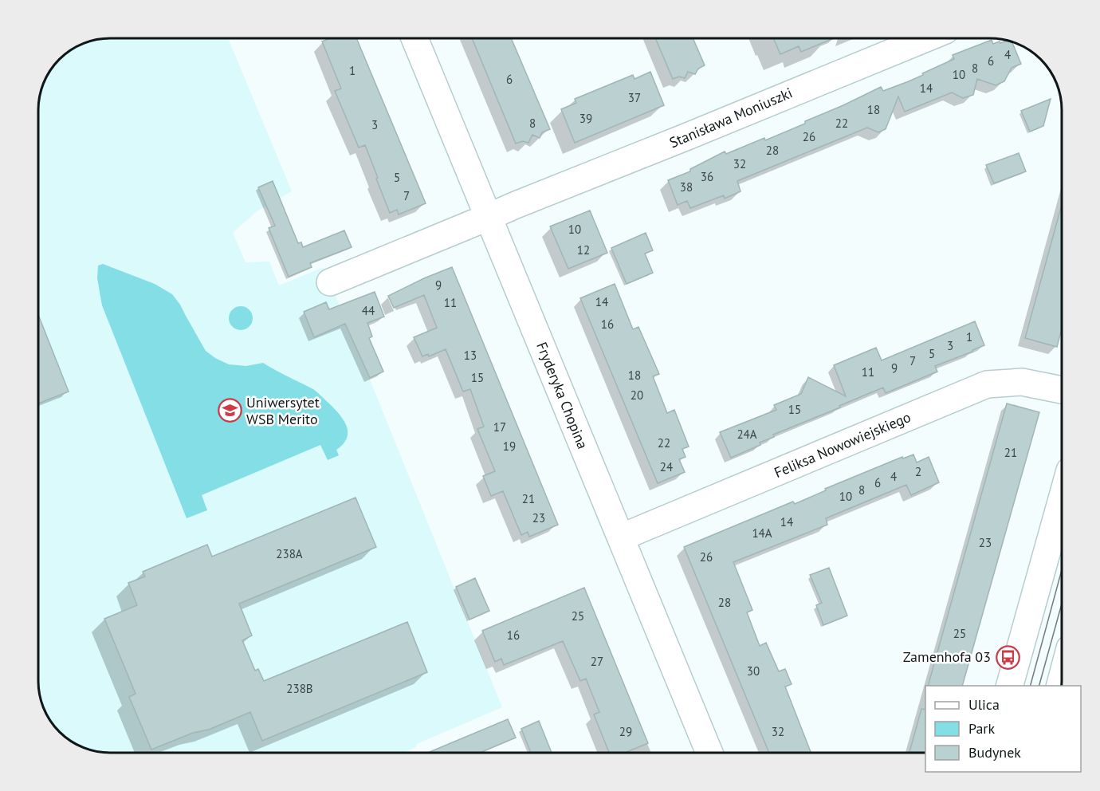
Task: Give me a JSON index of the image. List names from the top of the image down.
{
  "streets": {
    "street": ["Stanisława Moniuszki", "Fryderyka Chopina", "Feliksa Nowowiejskiego"]
  },
  "crossings": [
    ["Stanisława Moniuszki", "Fryderyka Chopina"],
    ["Fryderyka Chopina", "Feliksa Nowowiejskiego"]
  ],
  "places": {
    "school or university": ["Uniwersytet WSB Merito"],
    "bus stop": ["Zamenhofa 03"]
  },
  "house_numbers": [
    "4",
    "6",
    "8",
    "1",
    "10",
    "6",
    "14",
    "37",
    "18",
    "39",
    "8",
    "22",
    "3",
    "26",
    "28",
    "32",
    "36",
    "5",
    "38",
    "7",
    "10",
    "12",
    "9",
    "14",
    "11",
    "44",
    "16",
    "1",
    "3",
    "5",
    "13",
    "7",
    "9",
    "11",
    "18",
    "15",
    "20",
    "15",
    "17",
    "24A",
    "22",
    "19",
    "21",
    "24",
    "2",
    "4",
    "6",
    "8",
    "10",
    "21",
    "23",
    "14",
    "14A",
    "23",
    "238A",
    "26",
    "28",
    "25",
    "25",
    "16",
    "27",
    "30",
    "238B",
    "29",
    "32"
  ],
  "legend": ["Ulica", "Park", "Budynek"]
}
